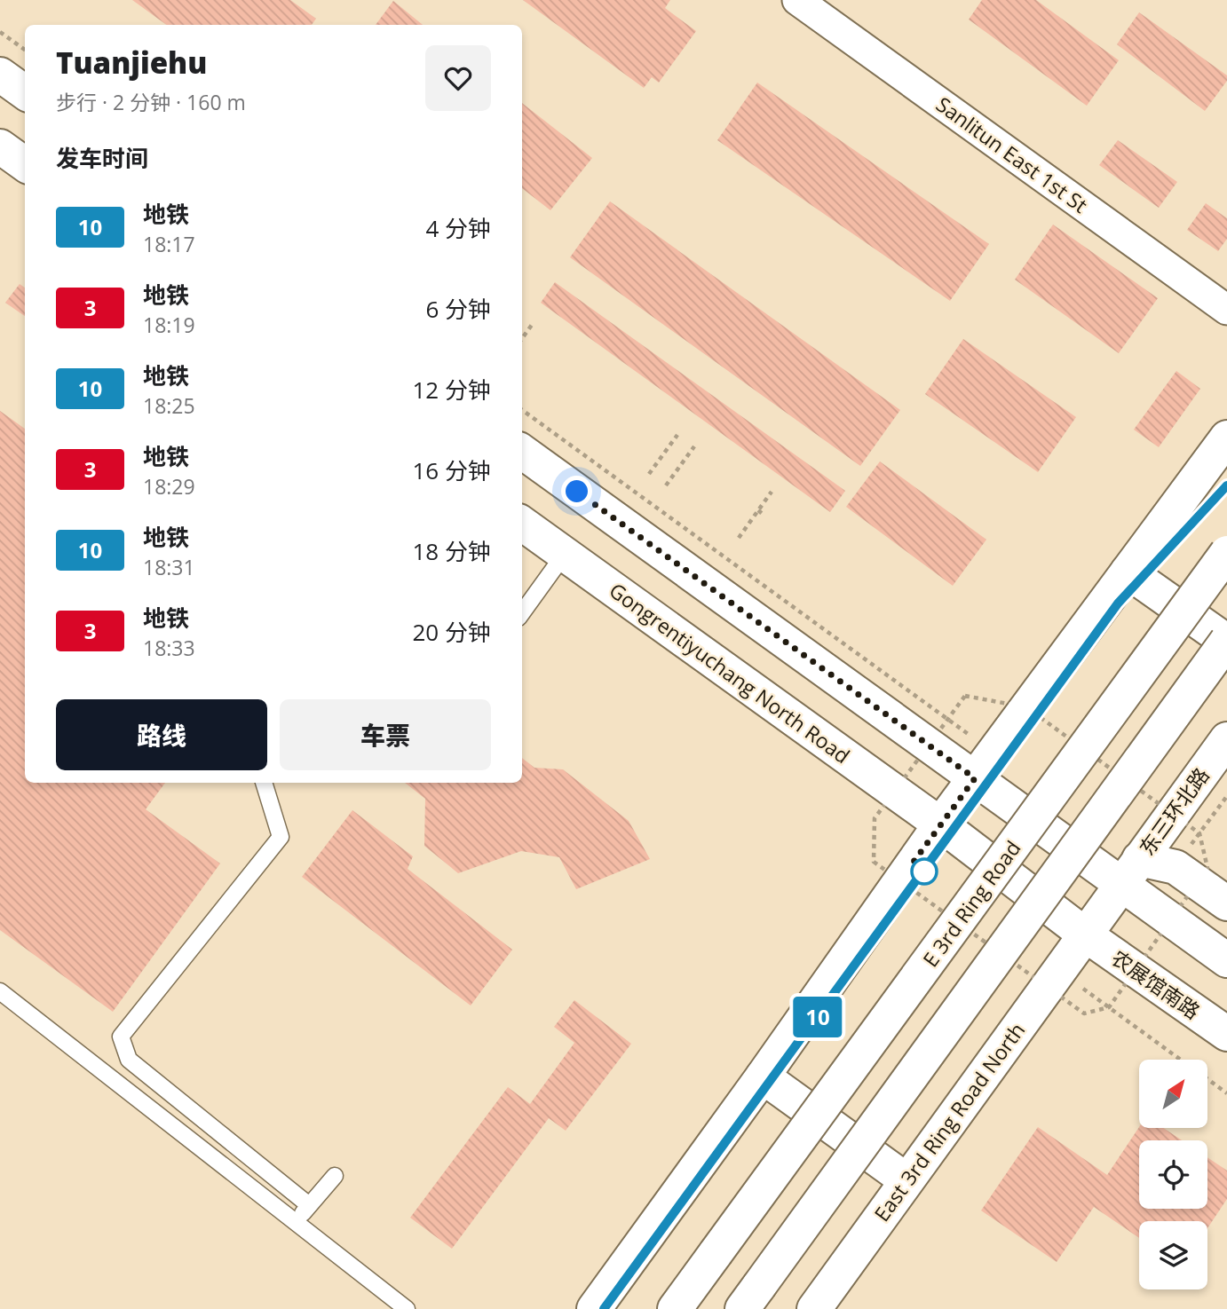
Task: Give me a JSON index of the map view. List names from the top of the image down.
{
  "streets": {
    "main road": [
      "Gongrentiyuchang North Road",
      "东三环北路",
      "E 3rd Ring Road",
      "农展馆南路",
      "East 3rd Ring Road North"
    ],
    "street": ["Sanlitun East 1st St"]
  },
  "crossings": [
    ["Gongrentiyuchang North Road", "东三环北路"],
    ["Gongrentiyuchang North Road", "农展馆南路"],
    ["Gongrentiyuchang North Road", "East 3rd Ring Road North"],
    ["东三环北路", "农展馆南路"],
    ["东三环北路", "East 3rd Ring Road North"],
    ["农展馆南路", "East 3rd Ring Road North"]
  ],
  "lines": ["metro line 10"],
  "north": "top right",
  "page": {
    "on_map": "10",
    "heading": [
      ["Tuanjiehu", "步行 · 2 分钟 · 160 m"],
      "发车时间"
    ],
    "list": [
      {
        "mark": "10",
        "name": "地铁",
        "note": "18:17",
        "value": "4 分钟"
      },
      {
        "mark": "3",
        "name": "地铁",
        "note": "18:19",
        "value": "6 分钟"
      },
      {
        "mark": "10",
        "name": "地铁",
        "note": "18:25",
        "value": "12 分钟"
      },
      {
        "mark": "3",
        "name": "地铁",
        "note": "18:29",
        "value": "16 分钟"
      },
      {
        "mark": "10",
        "name": "地铁",
        "note": "18:31",
        "value": "18 分钟"
      },
      {
        "mark": "3",
        "name": "地铁",
        "note": "18:33",
        "value": "20 分钟"
      }
    ],
    "buttons": ["路线", "车票"]
  }
}
